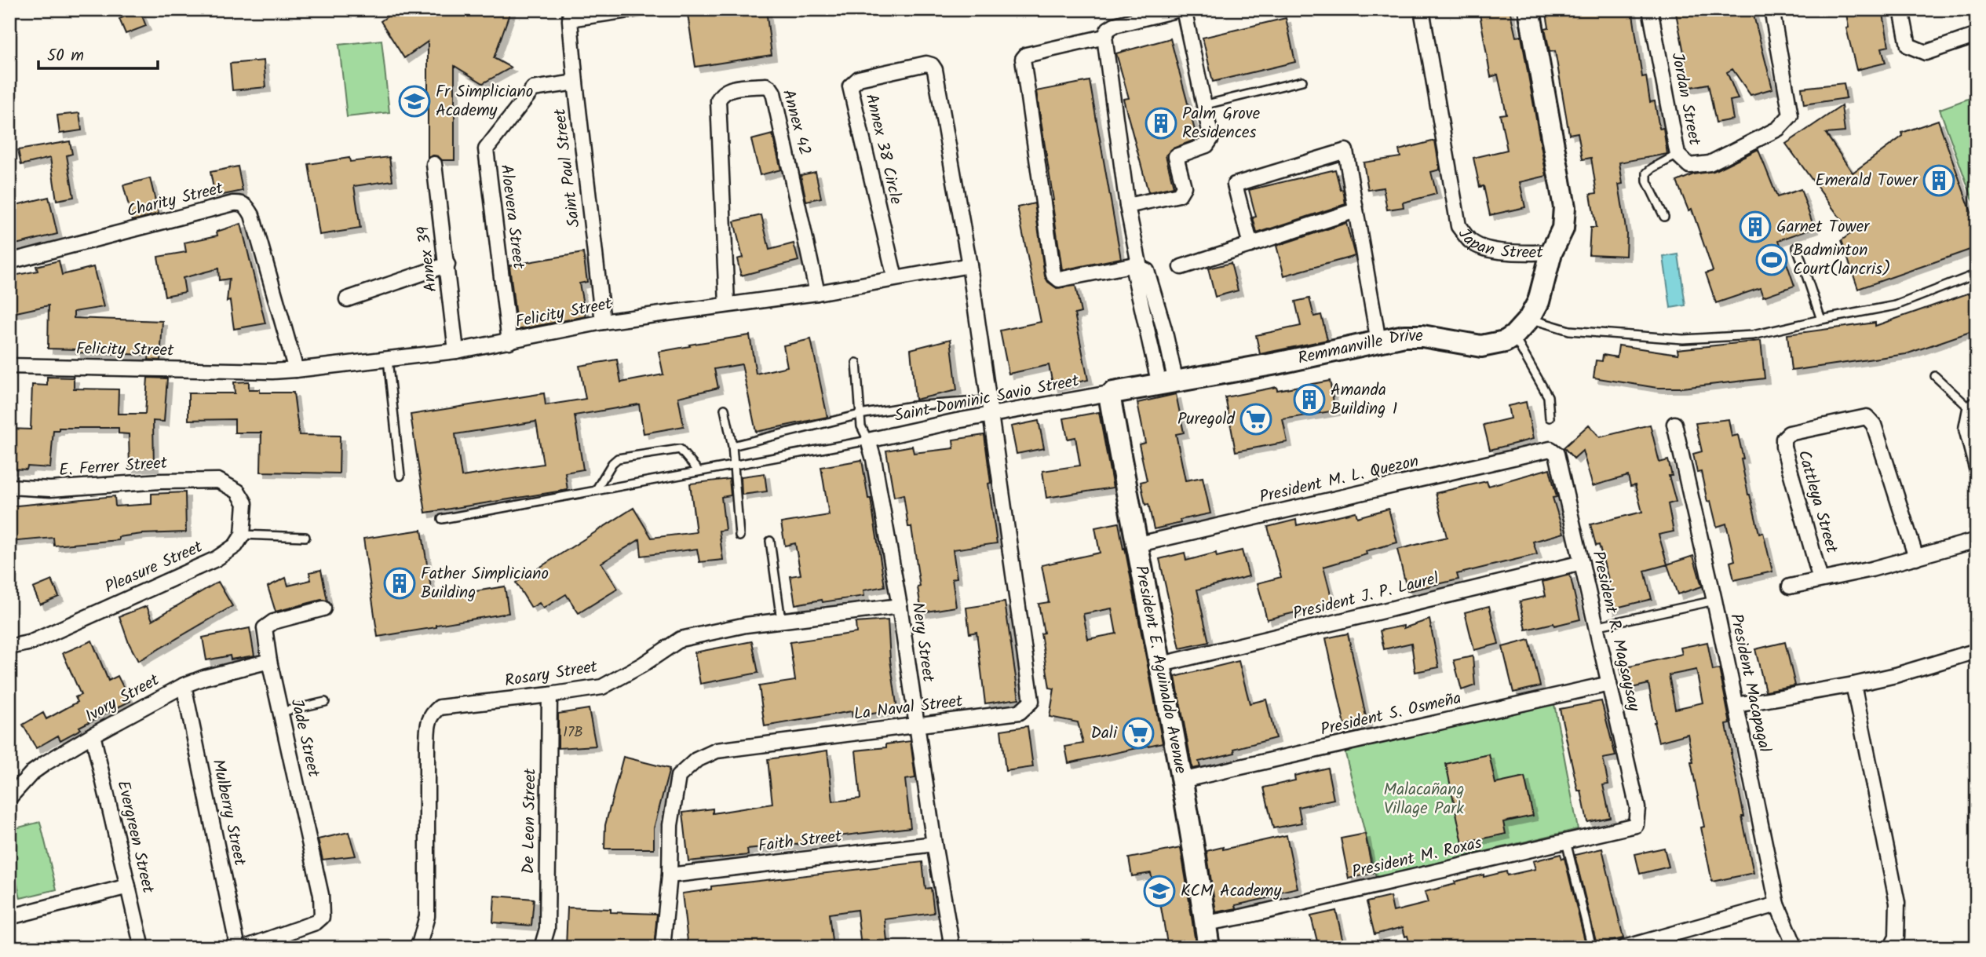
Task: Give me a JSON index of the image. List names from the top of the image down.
{
  "streets": {
    "main road": ["Japan Street", "Remmanville Drive", "President E. Aguinaldo Avenue"],
    "street": [
      "Jordan Street",
      "Annex 42",
      "Annex 38 Circle",
      "Saint Paul Street",
      "Charity Street",
      "Aloevera Street",
      "Annex 39",
      "Felicity Street",
      "Saint Dominic Savio Street",
      "E. Ferrer Street",
      "President M. L. Quezon",
      "Cattleya Street",
      "Pleasure Street",
      "President J. P. Laurel",
      "President R. Magsaysay",
      "Nery Street",
      "Rosary Street",
      "President Macapagal",
      "Ivory Street",
      "La Naval Street",
      "President S. Osmeña",
      "Jade Street",
      "Mulberry Street",
      "De Leon Street",
      "Evergreen Street",
      "Faith Street",
      "President M. Roxas"
    ]
  },
  "crossings": [
    ["Annex 42", "Felicity Street"],
    ["Annex 38 Circle", "Felicity Street"],
    ["Saint Paul Street", "Aloevera Street"],
    ["Saint Paul Street", "Felicity Street"],
    ["Charity Street", "Felicity Street"],
    ["Aloevera Street", "Felicity Street"],
    ["Japan Street", "Remmanville Drive"],
    ["Annex 39", "Felicity Street"],
    ["Remmanville Drive", "Saint Dominic Savio Street"],
    ["Remmanville Drive", "President E. Aguinaldo Avenue"],
    ["Saint Dominic Savio Street", "Nery Street"],
    ["Saint Dominic Savio Street", "President E. Aguinaldo Avenue"],
    ["Saint Dominic Savio Street", "La Naval Street"],
    ["E. Ferrer Street", "Pleasure Street"],
    ["President M. L. Quezon", "President R. Magsaysay"],
    ["President M. L. Quezon", "President E. Aguinaldo Avenue"],
    ["President J. P. Laurel", "President R. Magsaysay"],
    ["President J. P. Laurel", "President E. Aguinaldo Avenue"],
    ["President R. Magsaysay", "President S. Osmeña"],
    ["President R. Magsaysay", "President M. Roxas"],
    ["Nery Street", "Rosary Street"],
    ["Nery Street", "La Naval Street"],
    ["Nery Street", "Faith Street"],
    ["President E. Aguinaldo Avenue", "President S. Osmeña"],
    ["President E. Aguinaldo Avenue", "President M. Roxas"],
    ["Rosary Street", "De Leon Street"],
    ["Ivory Street", "Jade Street"],
    ["Ivory Street", "Mulberry Street"],
    ["Ivory Street", "Evergreen Street"],
    ["La Naval Street", "Faith Street"]
  ],
  "parks": ["Malacañang Village Park"],
  "places": {
    "school or university": ["Fr Simpliciano Academy", "KCM Academy"],
    "building": [
      "Palm Grove Residences",
      "Emerald Tower",
      "Garnet Tower",
      "Amanda Building 1",
      "Father Simpliciano Building"
    ],
    "sports": ["Badminton Court(lancris)"],
    "supermarket": ["Puregold", "Dali"]
  },
  "house_numbers": ["17B"],
  "scale_bar": "50 m"
}
